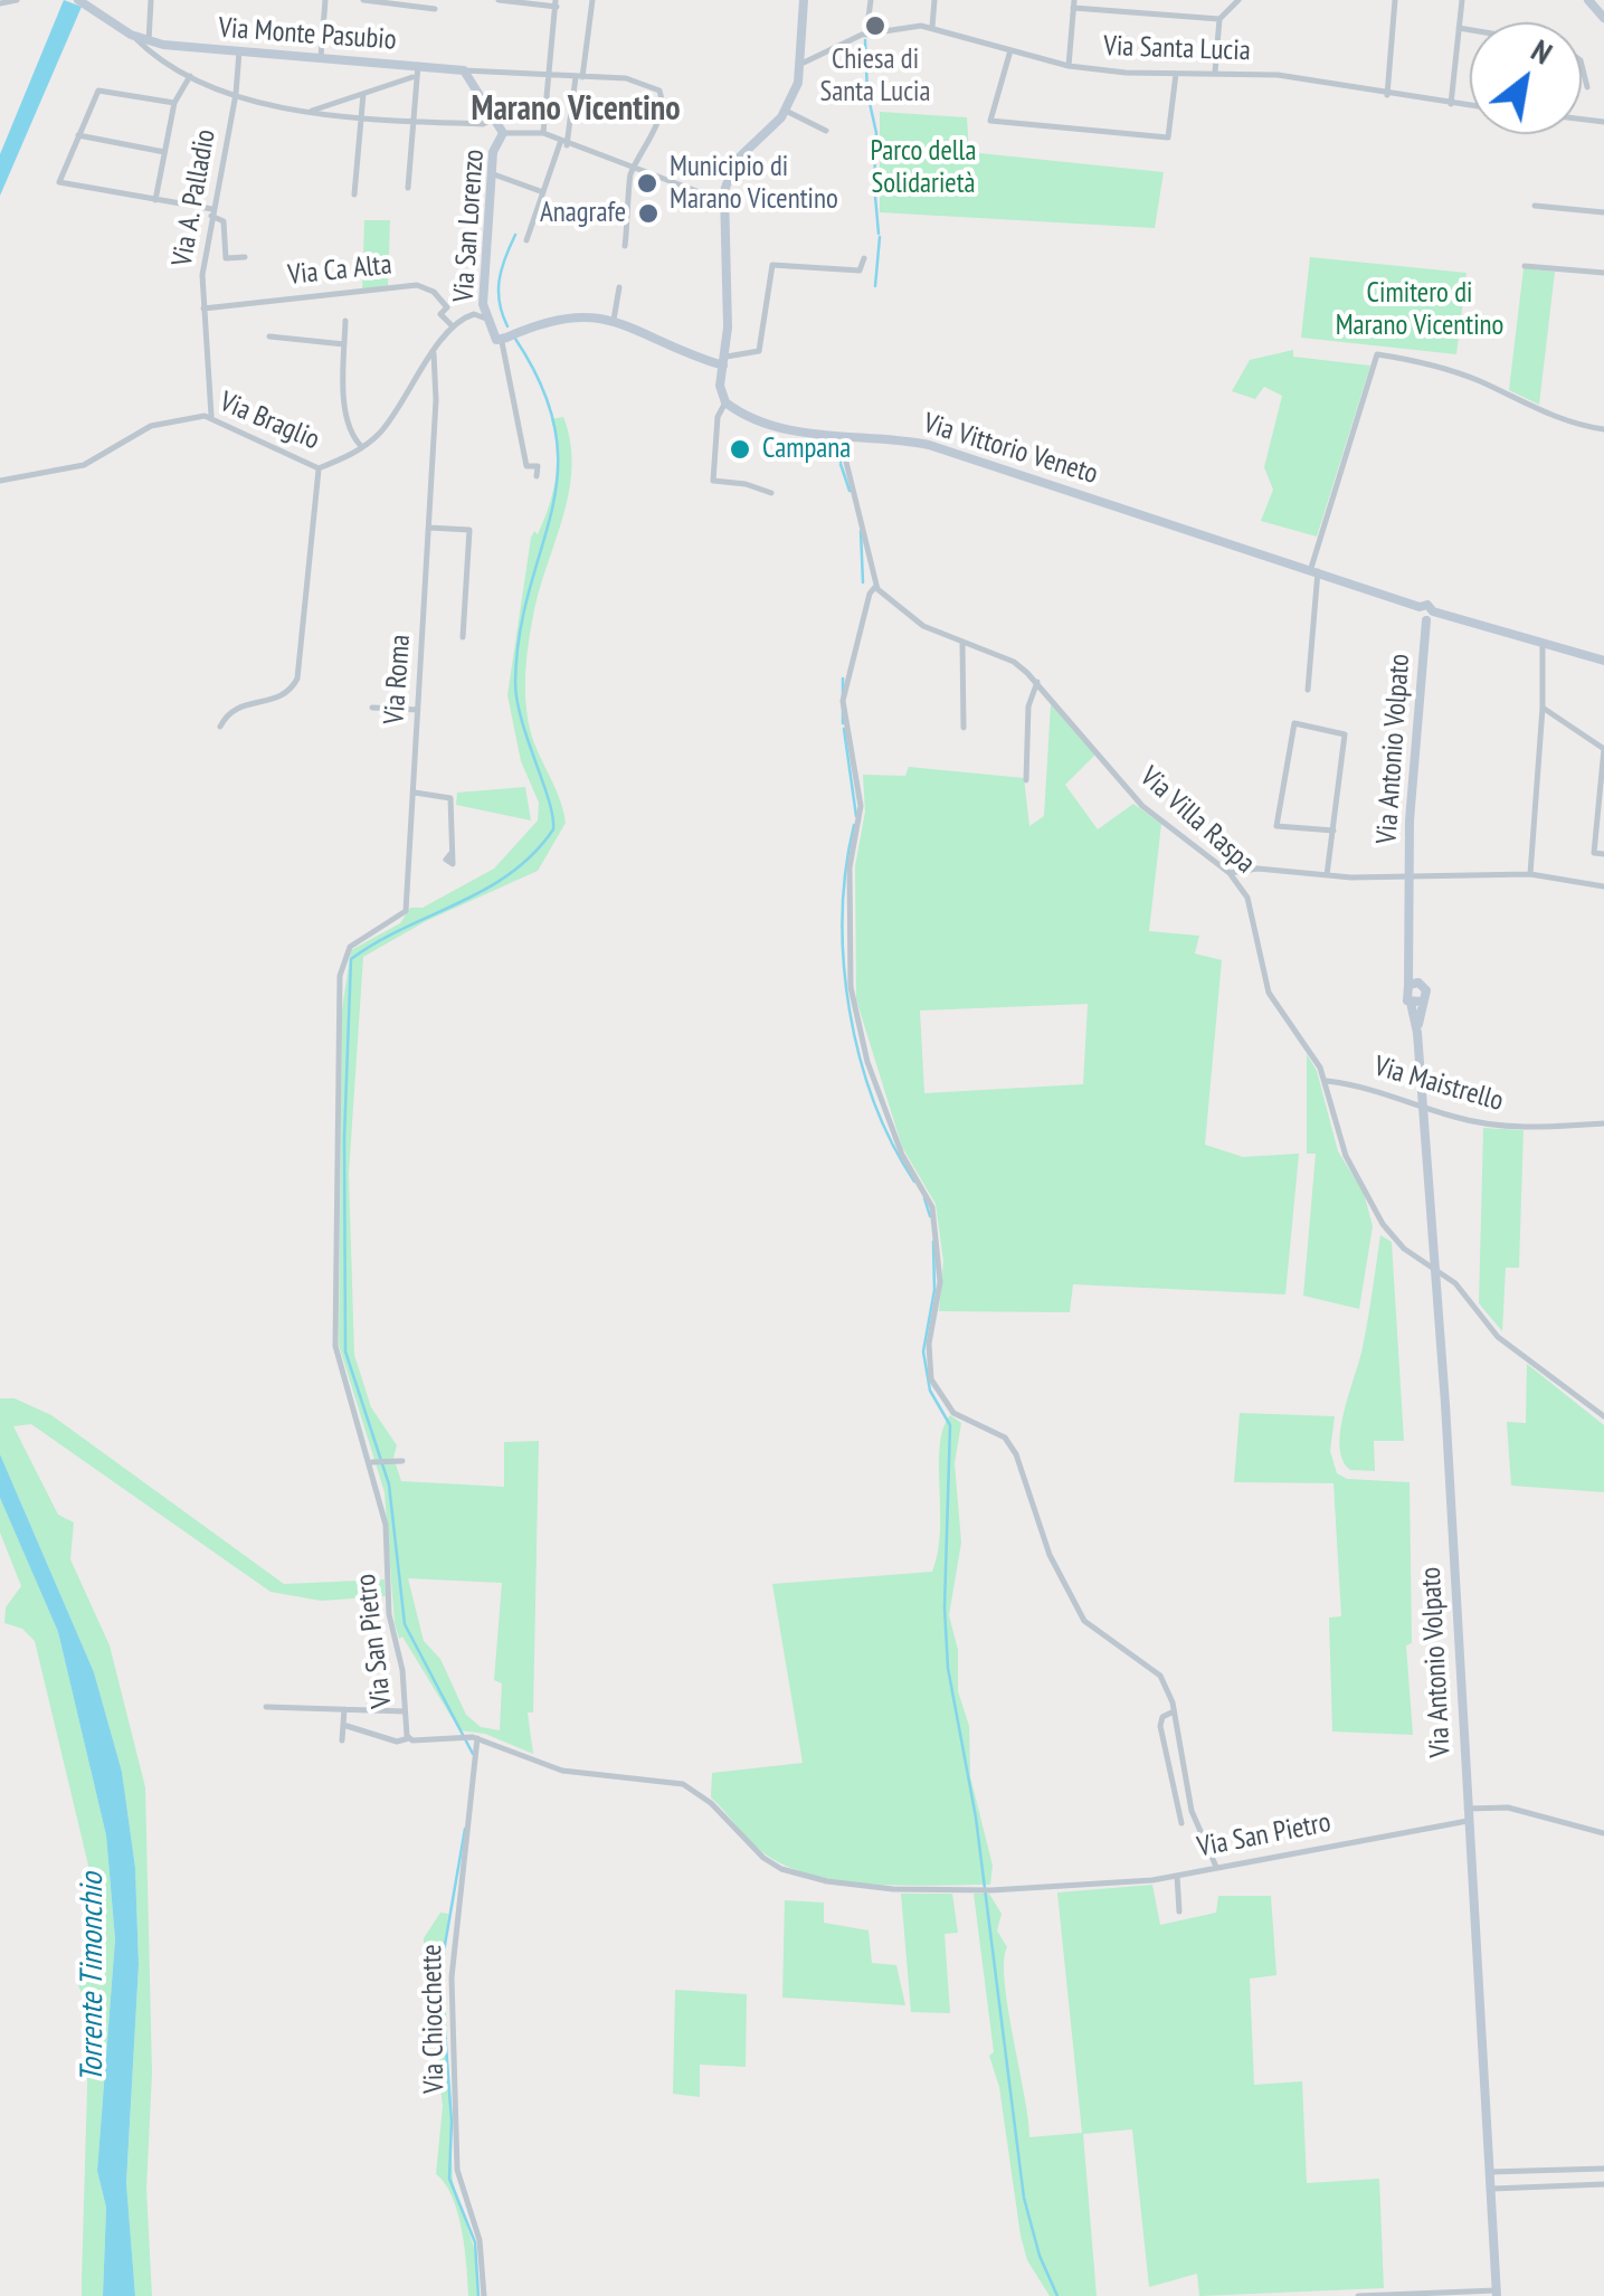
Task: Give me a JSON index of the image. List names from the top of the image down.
{
  "streets": {
    "street": [
      "Via Monte Pasubio",
      "Via Santa Lucia",
      "Via A. Palladio",
      "Via San Lorenzo",
      "Via Ca Alta",
      "Via Braglio",
      "Via Vittorio Veneto",
      "Via Roma",
      "Via Antonio Volpato",
      "Via Villa Raspa",
      "Via Maistrello",
      "Via San Pietro",
      "Via Chiocchette"
    ]
  },
  "crossings": [
    ["Via Monte Pasubio", "Via A. Palladio"],
    ["Via Monte Pasubio", "Via San Lorenzo"],
    ["Via A. Palladio", "Via Ca Alta"],
    ["Via A. Palladio", "Via Braglio"],
    ["Via San Lorenzo", "Via Braglio"],
    ["Via Ca Alta", "Via Braglio"],
    ["Via Braglio", "Via Roma"],
    ["Via Vittorio Veneto", "Via Antonio Volpato"],
    ["Via Roma", "Via San Pietro"],
    ["Via Antonio Volpato", "Via Villa Raspa"],
    ["Via Antonio Volpato", "Via Maistrello"],
    ["Via Antonio Volpato", "Via San Pietro"],
    ["Via Villa Raspa", "Via Maistrello"],
    ["Via San Pietro", "Via Chiocchette"]
  ],
  "districts": ["Marano Vicentino"],
  "water": ["Torrente Timonchio"],
  "parks": ["Parco della Solidarietà", "Cimitero di Marano Vicentino"],
  "places": [
    "Chiesa di Santa Lucia",
    "Municipio di Marano Vicentino",
    "Anagrafe",
    "Campana"
  ],
  "north": "top right"
}
